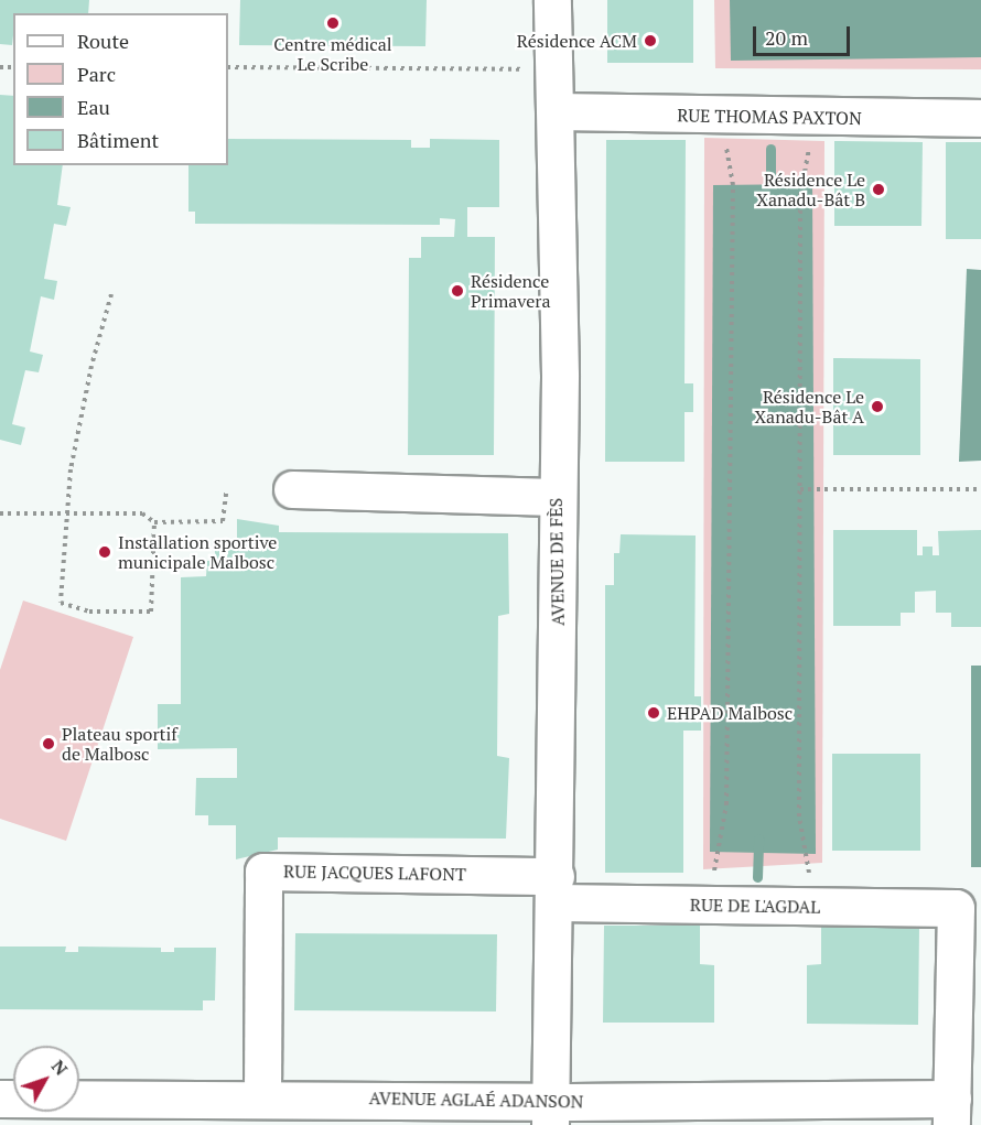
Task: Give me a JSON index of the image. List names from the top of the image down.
{
  "streets": {
    "street": [
      "RUE THOMAS PAXTON",
      "AVENUE DE FÈS",
      "RUE JACQUES LAFONT",
      "RUE DE L'AGDAL",
      "AVENUE AGLAÉ ADANSON"
    ]
  },
  "crossings": [
    ["RUE THOMAS PAXTON", "AVENUE DE FÈS"],
    ["AVENUE DE FÈS", "RUE JACQUES LAFONT"],
    ["AVENUE DE FÈS", "RUE DE L'AGDAL"],
    ["AVENUE DE FÈS", "AVENUE AGLAÉ ADANSON"],
    ["RUE JACQUES LAFONT", "RUE DE L'AGDAL"],
    ["RUE JACQUES LAFONT", "AVENUE AGLAÉ ADANSON"],
    ["RUE DE L'AGDAL", "AVENUE AGLAÉ ADANSON"]
  ],
  "places": [
    "Centre médical Le Scribe",
    "Résidence ACM",
    "Résidence Le Xanadu-Bât B",
    "Résidence Primavera",
    "Résidence Le Xanadu-Bât A",
    "Installation sportive municipale Malbosc",
    "EHPAD Malbosc",
    "Plateau sportif de Malbosc"
  ],
  "legend": [
    "Route",
    "Parc",
    "Eau",
    "Bâtiment"
  ],
  "scale_bar": "20 m",
  "north": "top right"
}
